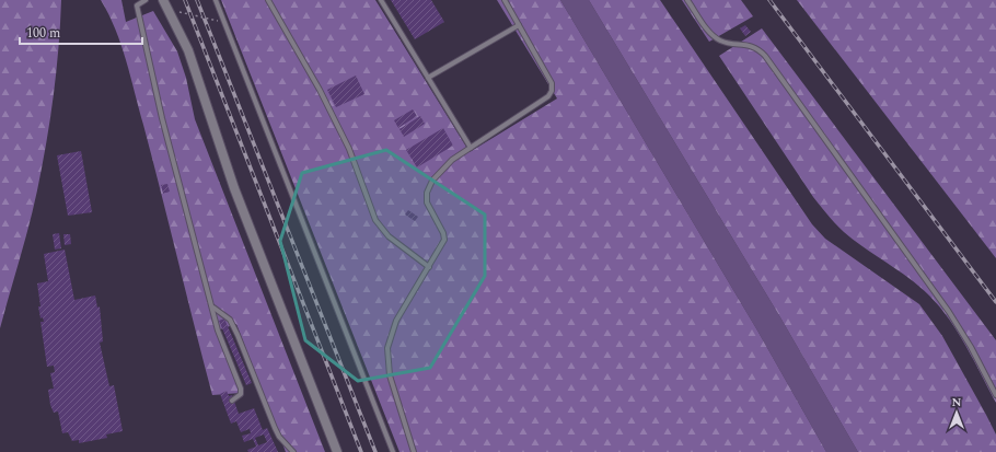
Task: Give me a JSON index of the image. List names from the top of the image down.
{
  "scale_bar": "100 m",
  "north": "top"
}
